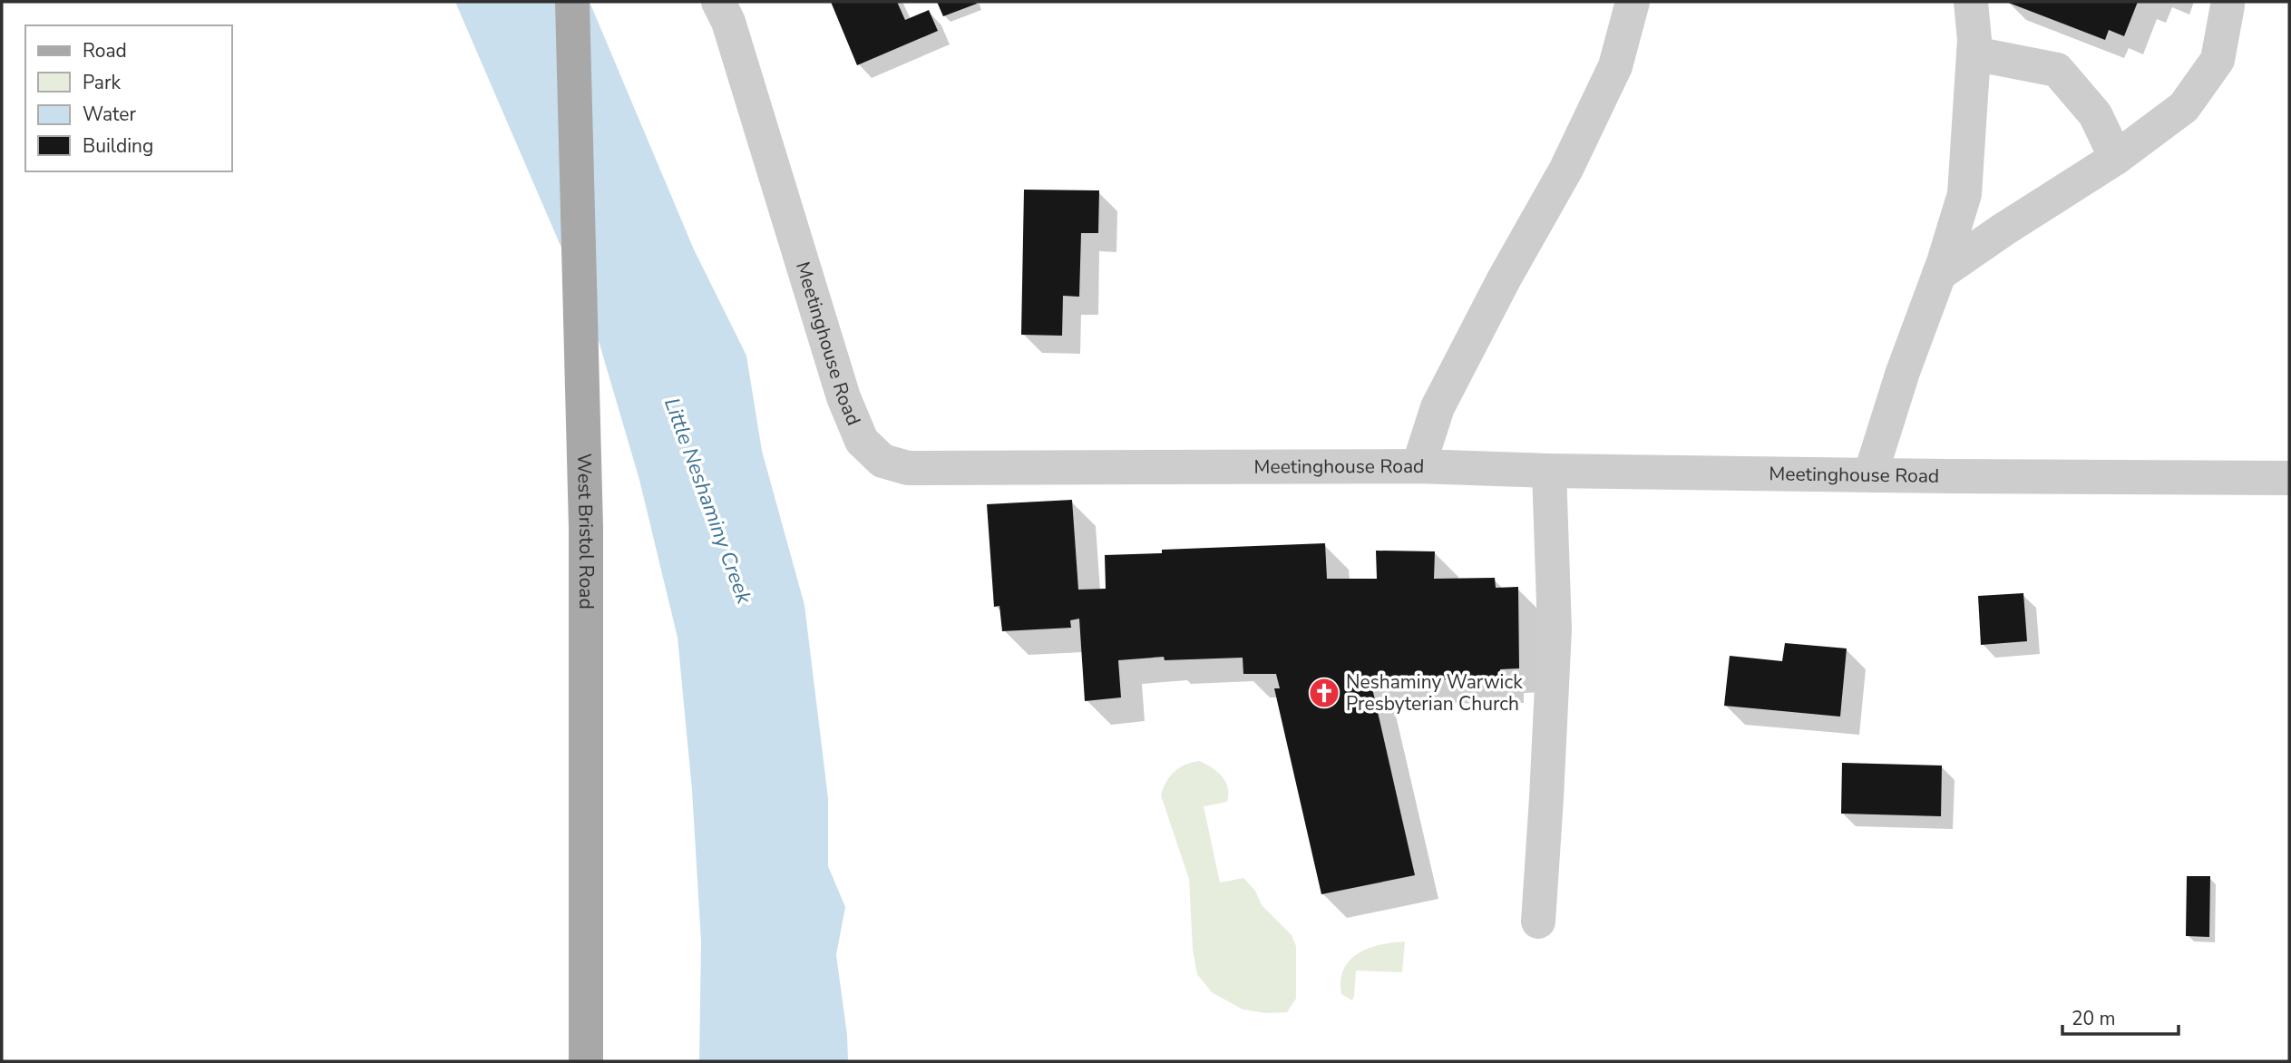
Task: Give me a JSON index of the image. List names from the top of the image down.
{
  "streets": {
    "main road": ["West Bristol Road"],
    "street": ["Meetinghouse Road"]
  },
  "water": ["Little Neshaminy Creek"],
  "places": {
    "church": ["Neshaminy Warwick Presbyterian Church"]
  },
  "legend": [
    "Road",
    "Park",
    "Water",
    "Building"
  ],
  "scale_bar": "20 m"
}
